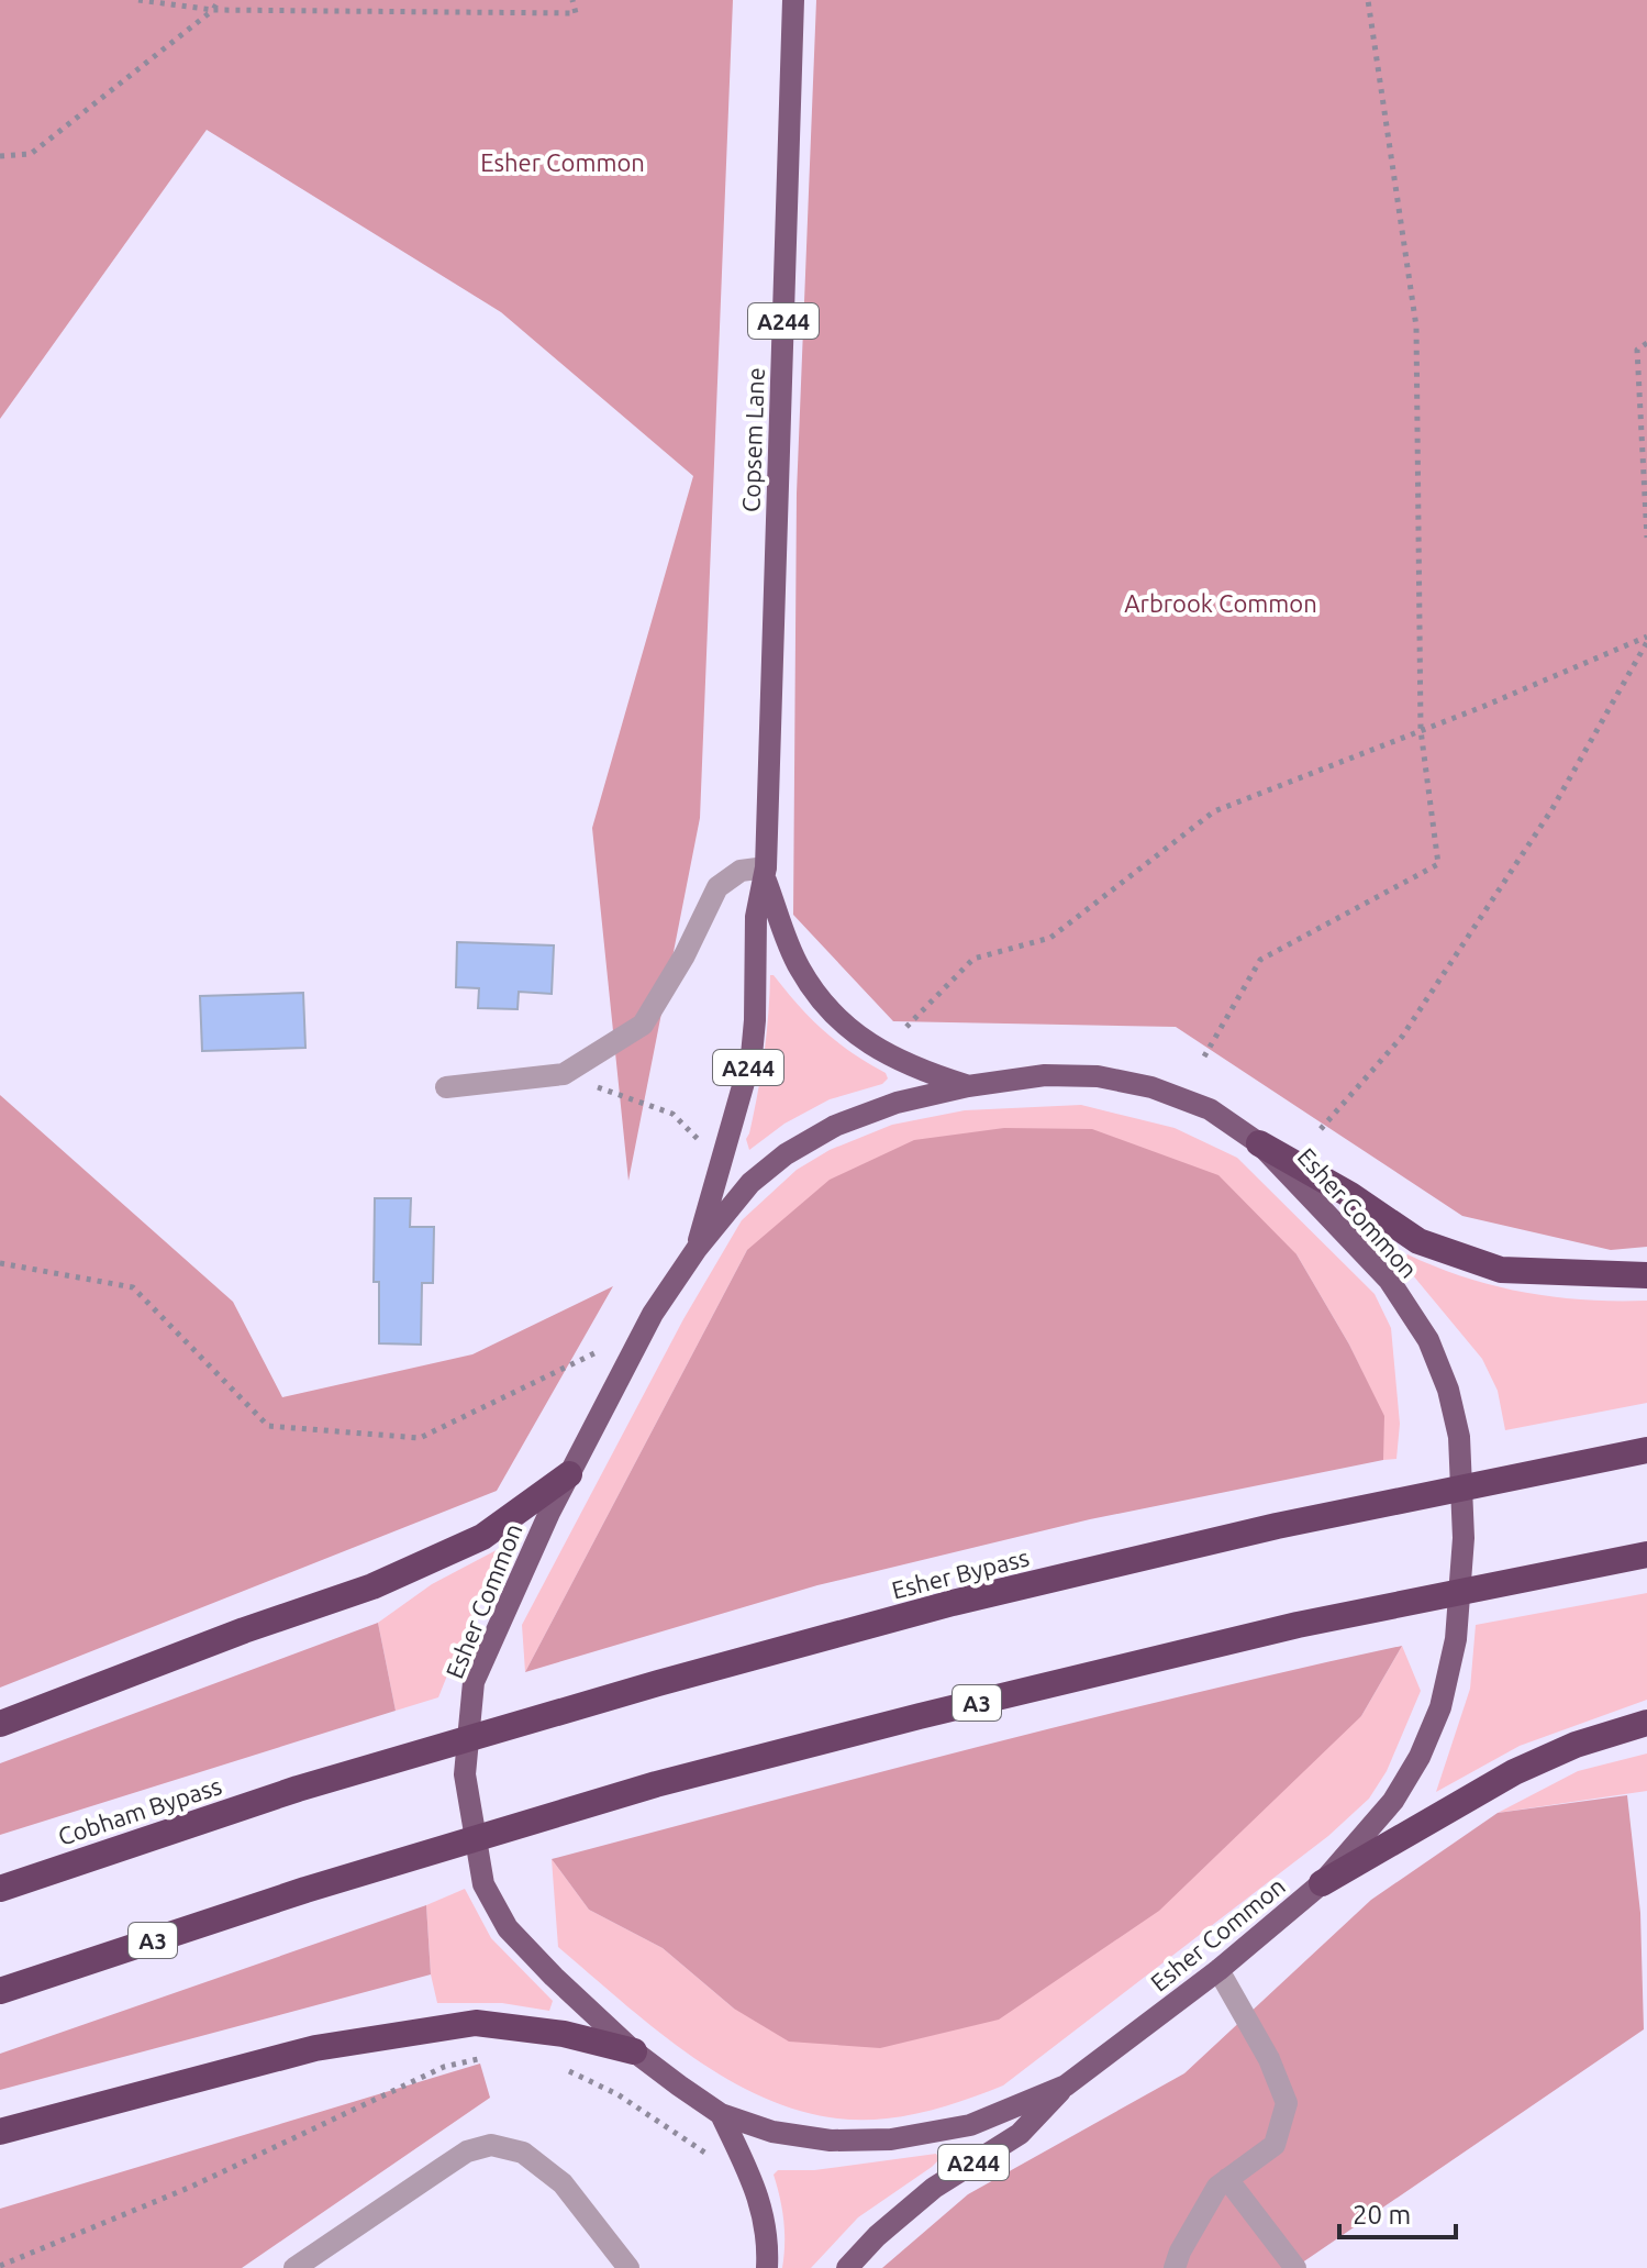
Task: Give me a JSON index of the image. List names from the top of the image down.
{
  "streets": {
    "highway": ["Esher Bypass", "A3", "Cobham Bypass"],
    "main road": ["A244", "Copsem Lane", "Esher Common"]
  },
  "crossings": [
    ["A244", "Esher Common"],
    ["Copsem Lane", "Esher Common"],
    ["Esher Bypass", "Cobham Bypass"]
  ],
  "parks": ["Esher Common", "Arbrook Common"],
  "scale_bar": "20 m"
}
